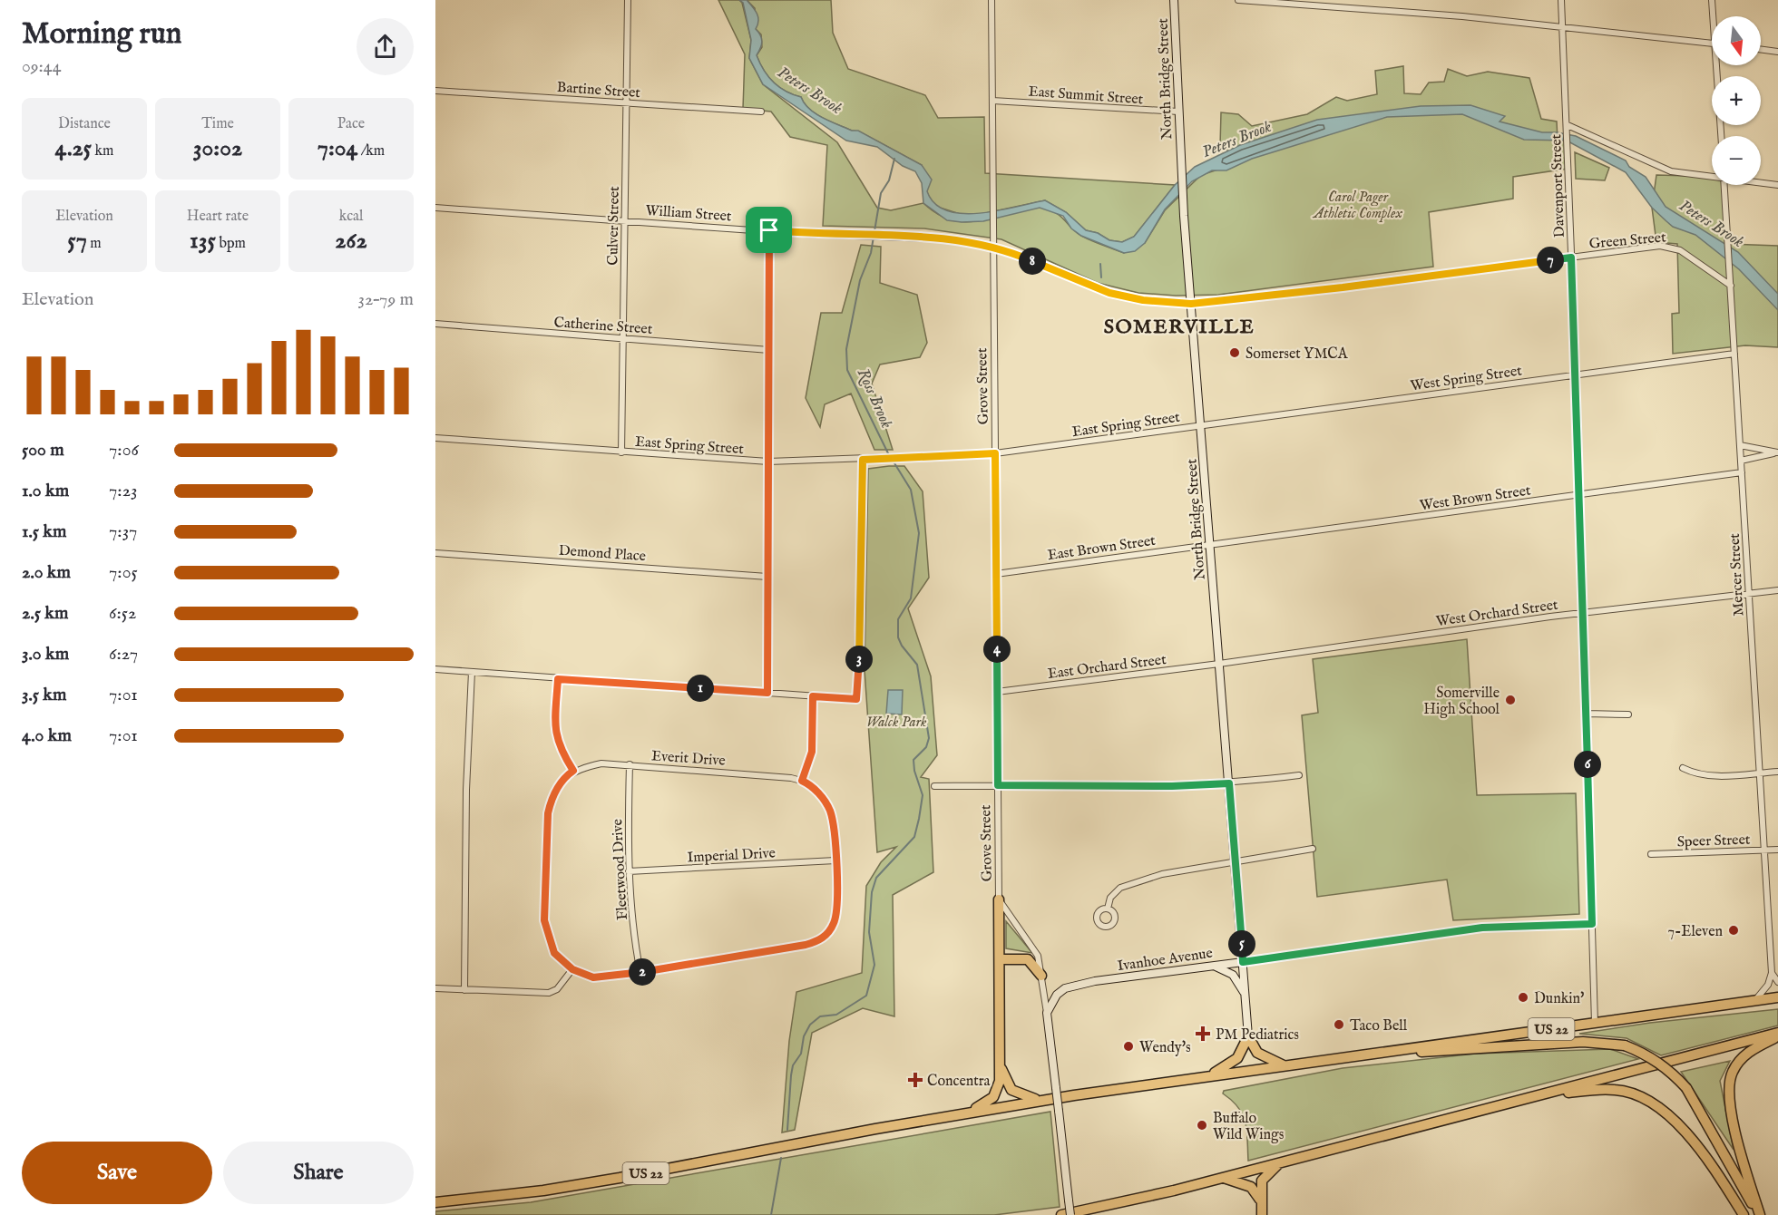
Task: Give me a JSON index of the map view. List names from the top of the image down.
{
  "streets": {
    "highway": ["US 22"],
    "street": [
      "North Bridge Street",
      "Bartine Street",
      "East Summit Street",
      "Davenport Street",
      "William Street",
      "Culver Street",
      "Green Street",
      "Catherine Street",
      "West Spring Street",
      "Grove Street",
      "East Spring Street",
      "West Brown Street",
      "East Brown Street",
      "Demond Place",
      "Mercer Street",
      "West Orchard Street",
      "East Orchard Street",
      "Everit Drive",
      "Speer Street",
      "Imperial Drive",
      "Fleetwood Drive",
      "Ivanhoe Avenue"
    ]
  },
  "crossings": [
    ["North Bridge Street", "East Summit Street"],
    ["North Bridge Street", "William Street"],
    ["North Bridge Street", "Green Street"],
    ["North Bridge Street", "West Spring Street"],
    ["North Bridge Street", "East Spring Street"],
    ["North Bridge Street", "West Brown Street"],
    ["North Bridge Street", "East Brown Street"],
    ["North Bridge Street", "West Orchard Street"],
    ["North Bridge Street", "East Orchard Street"],
    ["North Bridge Street", "Ivanhoe Avenue"],
    ["Bartine Street", "Culver Street"],
    ["East Summit Street", "Grove Street"],
    ["Davenport Street", "Green Street"],
    ["Davenport Street", "West Spring Street"],
    ["Davenport Street", "West Brown Street"],
    ["Davenport Street", "West Orchard Street"],
    ["Davenport Street", "Ivanhoe Avenue"],
    ["Davenport Street", "US 22"],
    ["William Street", "Culver Street"],
    ["William Street", "Green Street"],
    ["William Street", "Grove Street"],
    ["Culver Street", "Catherine Street"],
    ["Culver Street", "East Spring Street"],
    ["Green Street", "Mercer Street"],
    ["West Spring Street", "East Spring Street"],
    ["West Spring Street", "Mercer Street"],
    ["Grove Street", "East Spring Street"],
    ["Grove Street", "East Brown Street"],
    ["Grove Street", "East Orchard Street"],
    ["Grove Street", "Ivanhoe Avenue"],
    ["West Brown Street", "East Brown Street"],
    ["West Brown Street", "Mercer Street"],
    ["Mercer Street", "West Orchard Street"],
    ["Mercer Street", "Speer Street"],
    ["West Orchard Street", "East Orchard Street"],
    ["Everit Drive", "Fleetwood Drive"],
    ["Imperial Drive", "Fleetwood Drive"]
  ],
  "districts": ["SOMERVILLE"],
  "water": ["Peters Brook", "Ross Brook"],
  "parks": ["Carol Pager Athletic Complex", "Walck Park"],
  "places": {
    "other": [
      "Somerset YMCA",
      "Somerville High School",
      "7-Eleven",
      "Dunkin'",
      "Taco Bell",
      "Wendy's",
      "Buffalo Wild Wings"
    ],
    "health": ["PM Pediatrics", "Concentra"]
  },
  "north": "bottom",
  "page": {
    "heading": ["Morning run", "09:44"],
    "map_buttons": ["+", "−"],
    "stats": [
      ["Distance", "4.25 km"],
      ["Time", "30:02"],
      ["Pace", "7:04 /km"],
      ["Elevation", "57 m"],
      ["Heart rate", "135 bpm"],
      ["kcal", "262"]
    ],
    "pins": [
      "7",
      "8",
      "4",
      "3",
      "1",
      "6",
      "5",
      "2"
    ],
    "chart": ["Elevation", "32–79 m"],
    "list": [
      {
        "name": "500 m",
        "note": "7:06"
      },
      {
        "name": "1.0 km",
        "note": "7:23"
      },
      {
        "name": "1.5 km",
        "note": "7:37"
      },
      {
        "name": "2.0 km",
        "note": "7:05"
      },
      {
        "name": "2.5 km",
        "note": "6:52"
      },
      {
        "name": "3.0 km",
        "note": "6:27"
      },
      {
        "name": "3.5 km",
        "note": "7:01"
      },
      {
        "name": "4.0 km",
        "note": "7:01"
      }
    ],
    "buttons": ["Save", "Share"]
  }
}
